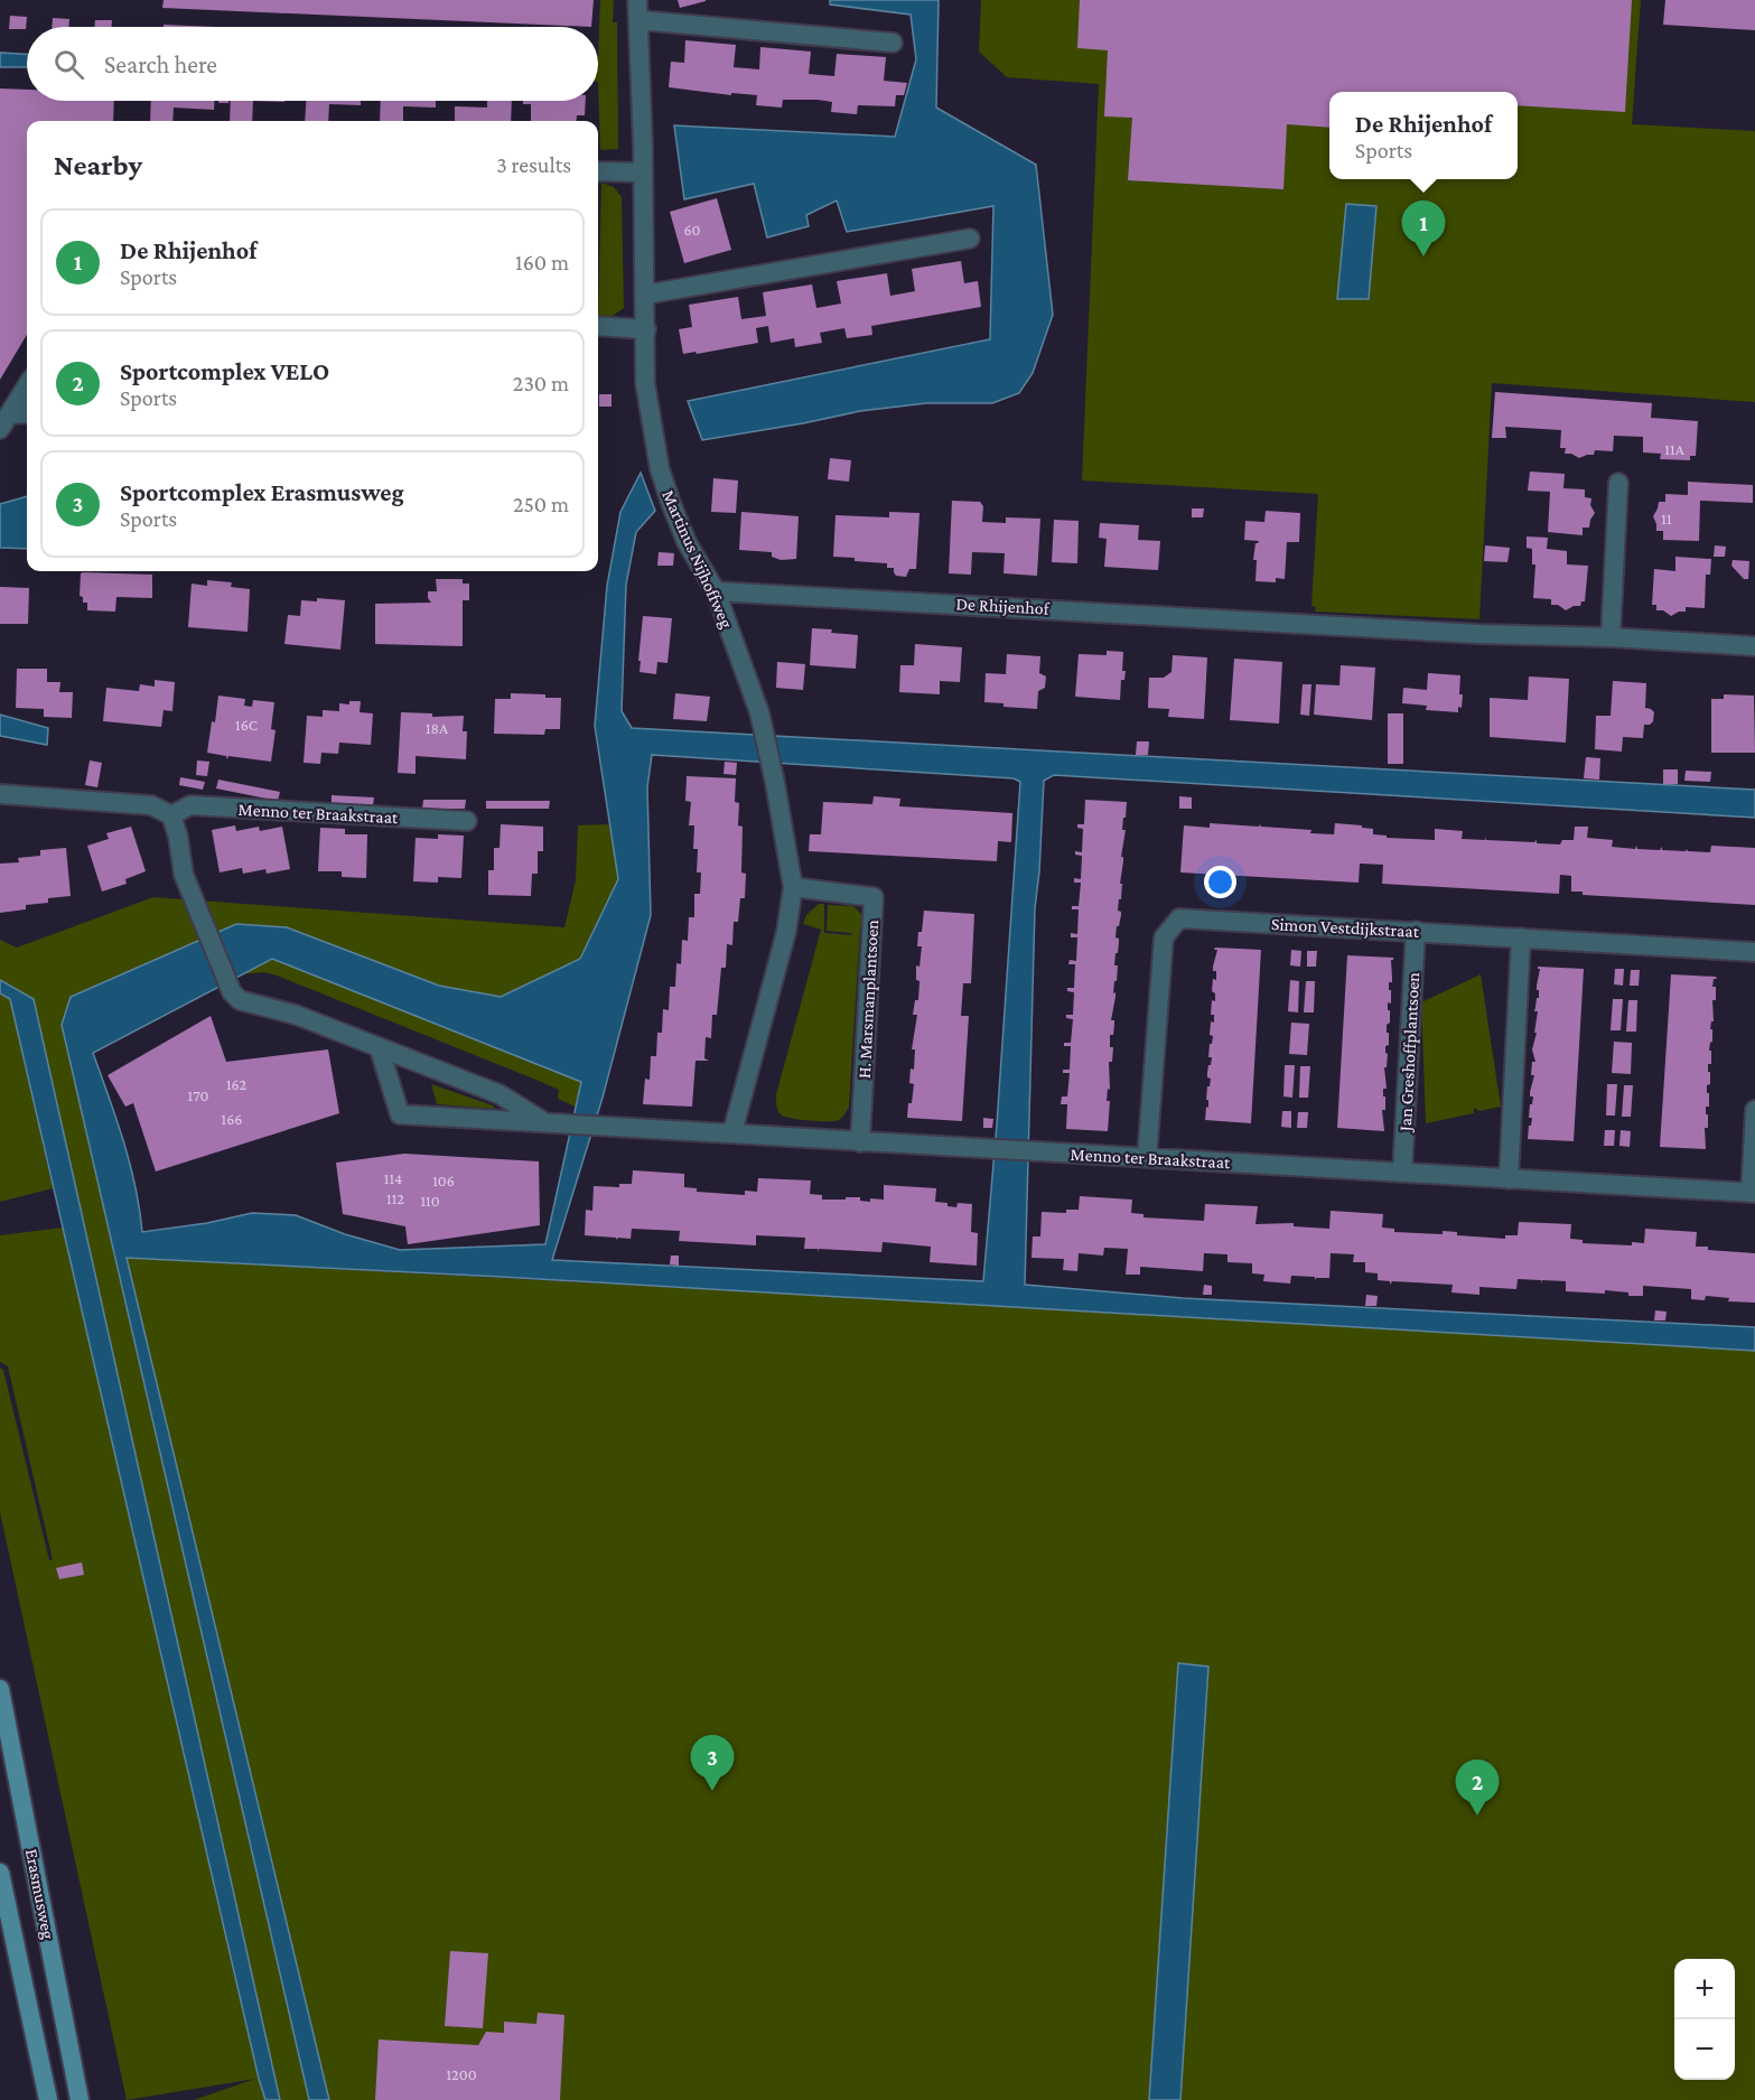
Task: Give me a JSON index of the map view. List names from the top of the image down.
{
  "streets": {
    "main road": ["Erasmusweg"],
    "street": [
      "Martinus Nijhoffweg",
      "De Rhijenhof",
      "Menno ter Braakstraat",
      "Simon Vestdijkstraat",
      "H. Marsmanplantsoen",
      "Jan Greshoffplantsoen"
    ]
  },
  "crossings": [
    ["Martinus Nijhoffweg", "De Rhijenhof"],
    ["Martinus Nijhoffweg", "H. Marsmanplantsoen"],
    ["Menno ter Braakstraat", "Simon Vestdijkstraat"],
    ["Menno ter Braakstraat", "H. Marsmanplantsoen"],
    ["Menno ter Braakstraat", "Jan Greshoffplantsoen"],
    ["Simon Vestdijkstraat", "Jan Greshoffplantsoen"]
  ],
  "house_numbers": [
    "60",
    "11A",
    "11",
    "16C",
    "18A",
    "162",
    "170",
    "166",
    "114",
    "106",
    "112",
    "110",
    "1200"
  ],
  "page": {
    "search": "Search here",
    "popup": ["De Rhijenhof", "Sports"],
    "heading": ["Nearby", "3 results"],
    "pins": ["1", "3", "2"],
    "list": [
      {
        "mark": "1",
        "name": "De Rhijenhof",
        "note": "Sports",
        "value": "160 m"
      },
      {
        "mark": "2",
        "name": "Sportcomplex VELO",
        "note": "Sports",
        "value": "230 m"
      },
      {
        "mark": "3",
        "name": "Sportcomplex Erasmusweg",
        "note": "Sports",
        "value": "250 m"
      }
    ],
    "map_buttons": ["+", "−"]
  }
}
